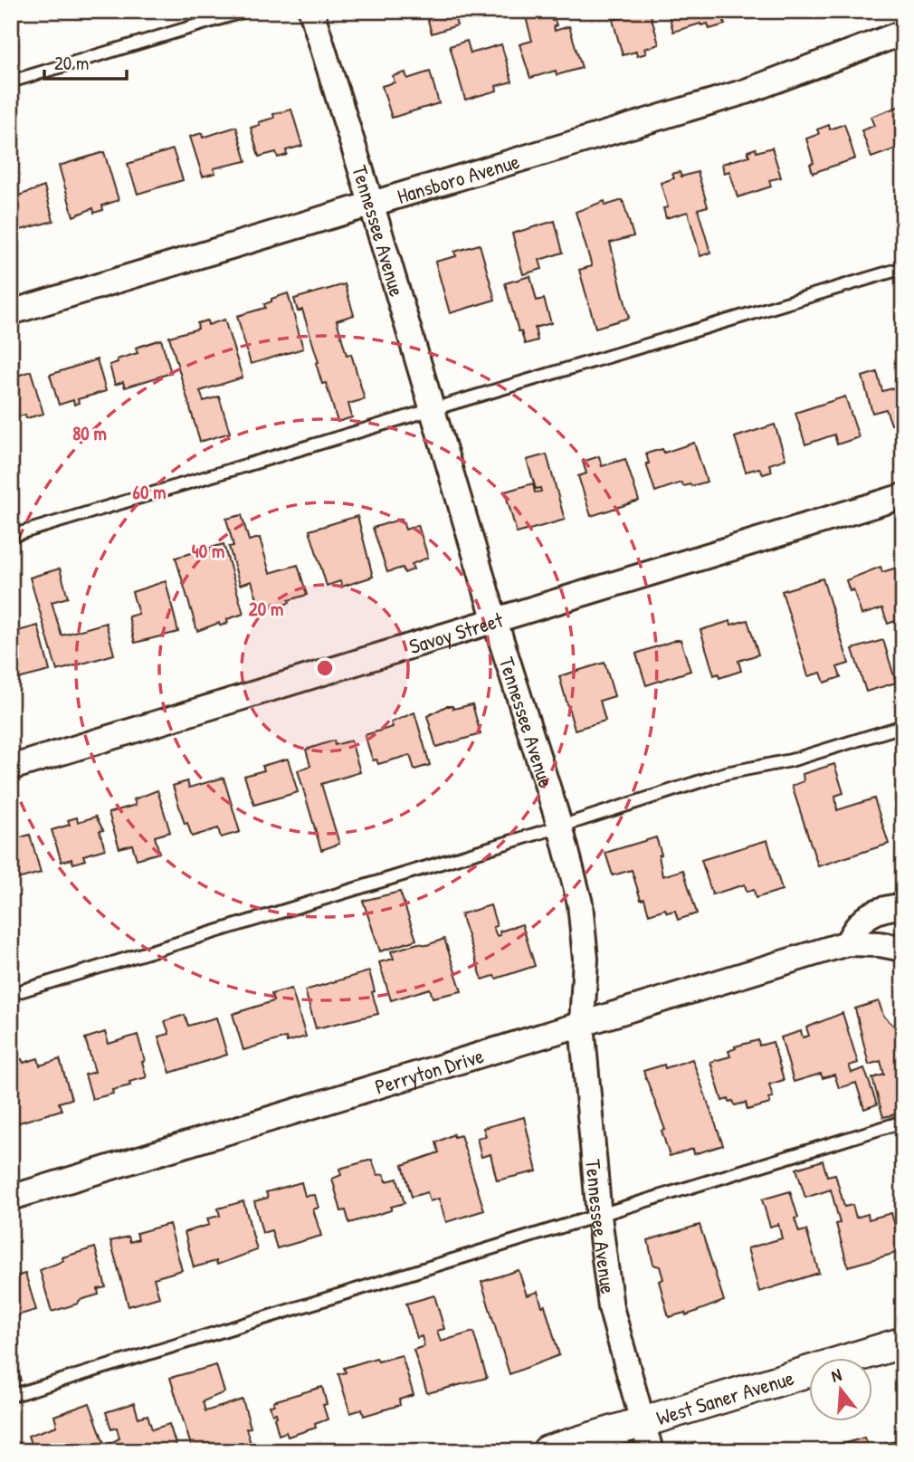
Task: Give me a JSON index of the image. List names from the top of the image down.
{
  "streets": {
    "street": [
      "Hansboro Avenue",
      "Tennessee Avenue",
      "Savoy Street",
      "Perryton Drive",
      "West Saner Avenue"
    ]
  },
  "crossings": [
    ["Hansboro Avenue", "Tennessee Avenue"],
    ["Tennessee Avenue", "Savoy Street"],
    ["Tennessee Avenue", "Perryton Drive"],
    ["Tennessee Avenue", "West Saner Avenue"]
  ],
  "scale_bar": "20 m",
  "north": "top",
  "rings": [
    "80 m",
    "60 m",
    "40 m",
    "20 m"
  ]
}
